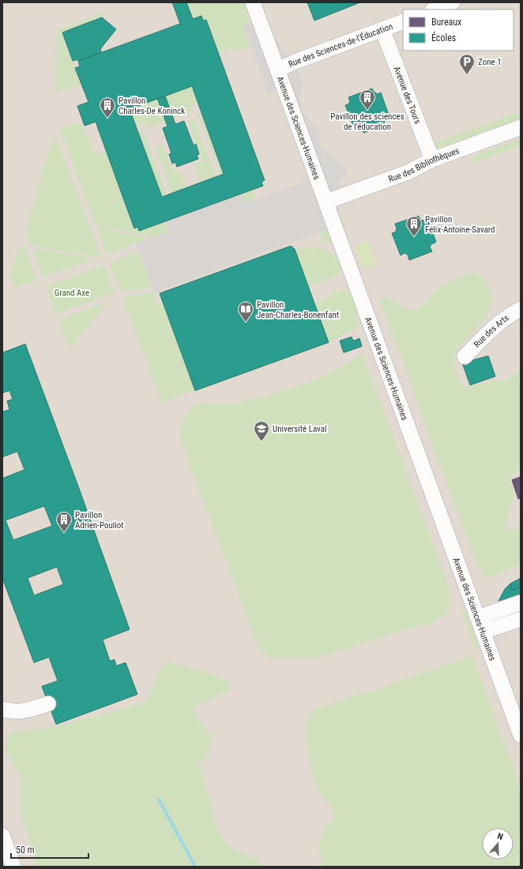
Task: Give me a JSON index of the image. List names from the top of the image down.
{
  "streets": {
    "street": [
      "Rue des Sciences-de-l'Éducation",
      "Avenue des Tours",
      "Avenue des Sciences-Humaines",
      "Rue des Bibliothèques",
      "Rue des Arts"
    ]
  },
  "crossings": [
    ["Rue des Sciences-de-l'Éducation", "Avenue des Tours"],
    ["Rue des Sciences-de-l'Éducation", "Avenue des Sciences-Humaines"],
    ["Avenue des Tours", "Rue des Bibliothèques"],
    ["Avenue des Sciences-Humaines", "Rue des Bibliothèques"]
  ],
  "parks": ["Grand Axe"],
  "places": {
    "parking": ["Zone 1"],
    "building": [
      "Pavillon des sciences de l'éducation",
      "Pavillon Charles-De Koninck",
      "Pavillon Félix-Antoine-Savard",
      "Pavillon Adrien-Pouliot"
    ],
    "library": ["Pavillon Jean-Charles-Bonenfant"],
    "school or university": ["Université Laval"]
  },
  "legend": ["Bureaux", "Écoles"],
  "scale_bar": "50 m",
  "north": "top"
}
